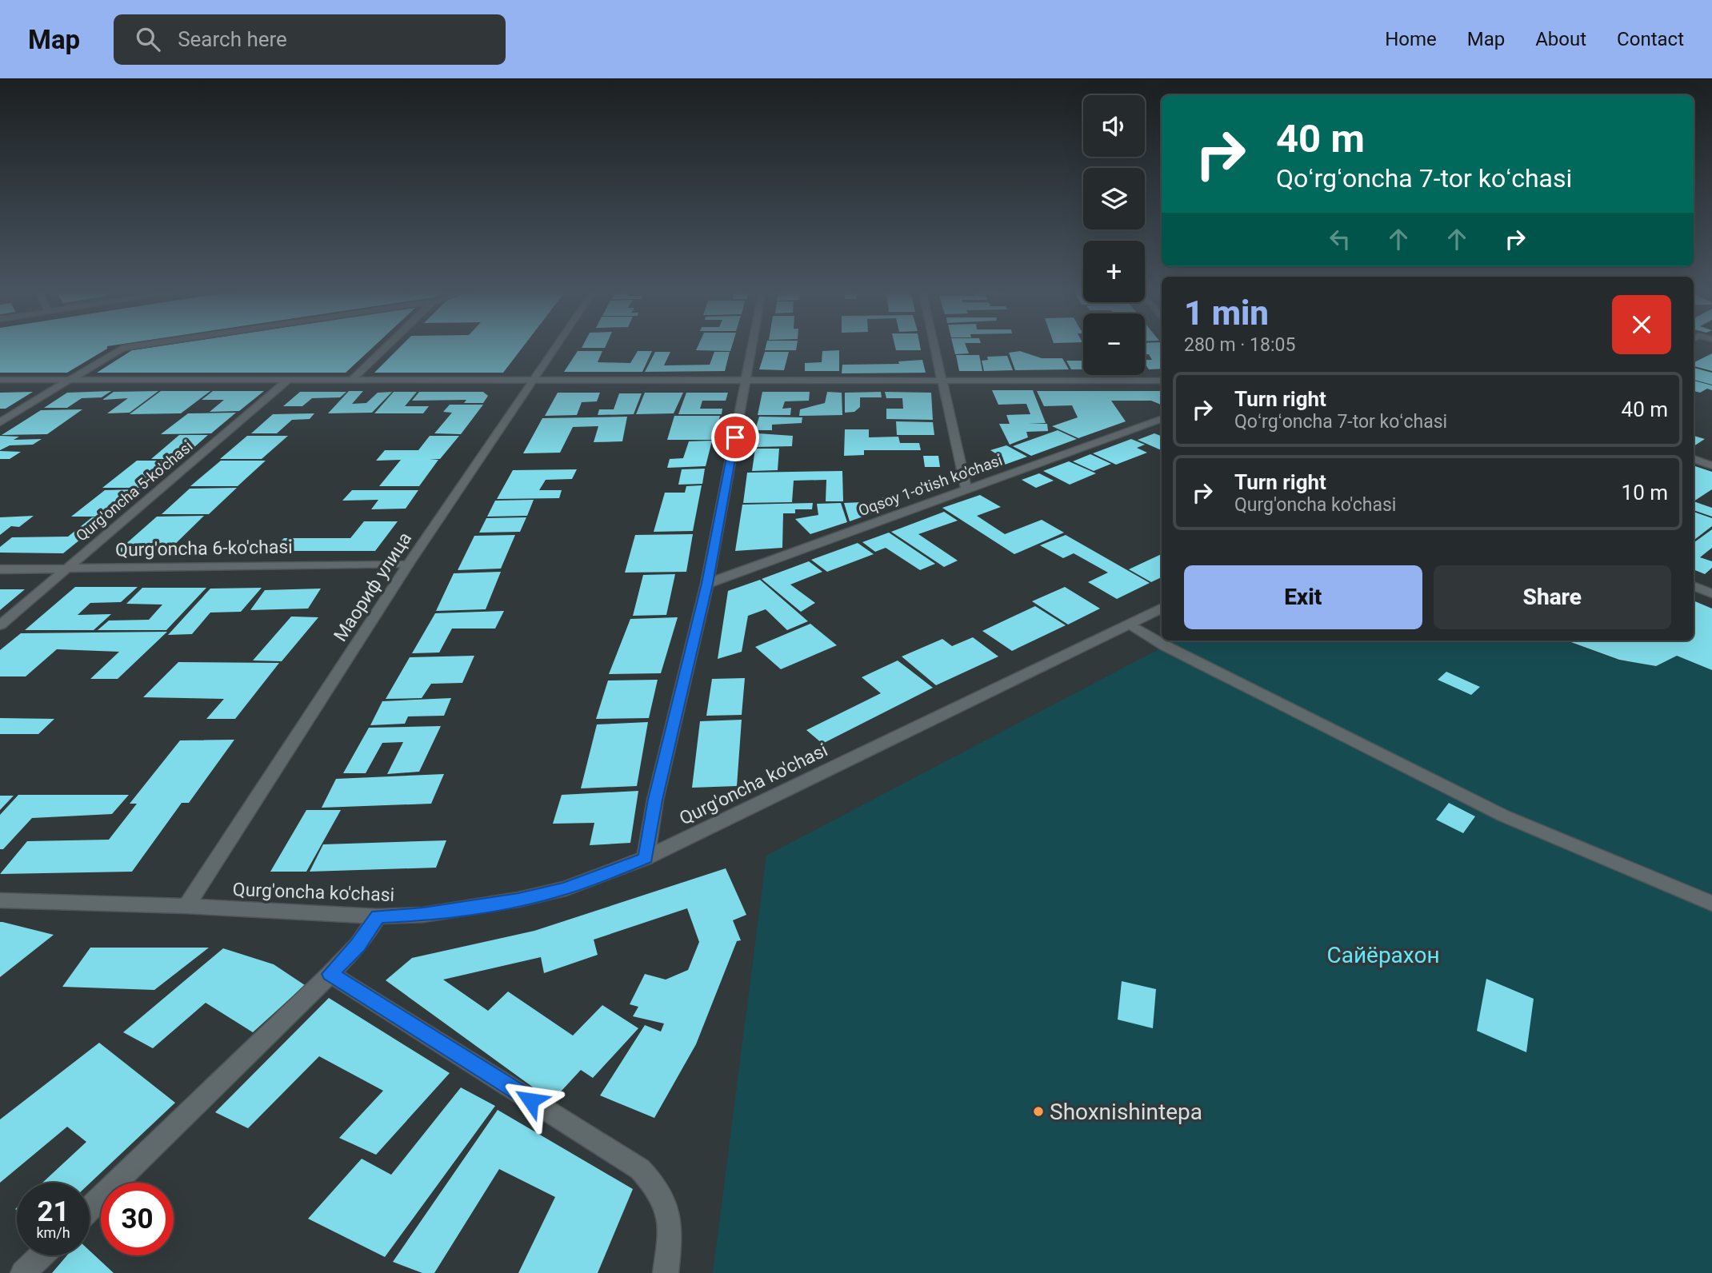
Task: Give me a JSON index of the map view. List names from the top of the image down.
{
  "streets": {
    "street": [
      "Oqsoy 1-o'tish ko'chasi",
      "Qurg'oncha 5-ko'chasi",
      "Qurg'oncha 6-ko'chasi",
      "Маориф улица",
      "Qurg'oncha ko'chasi"
    ]
  },
  "crossings": [
    ["Qurg'oncha 5-ko'chasi", "Qurg'oncha 6-ko'chasi"],
    ["Qurg'oncha 6-ko'chasi", "Маориф улица"],
    ["Маориф улица", "Qurg'oncha ko'chasi"]
  ],
  "parks": ["Сайёрахон"],
  "places": ["Shoxnishintepa"],
  "page": {
    "header": "Map",
    "search": "Search here",
    "nav": [
      "Home",
      "Map",
      "About",
      "Contact"
    ],
    "map_buttons": ["+", "−"],
    "turn": ["40 m", "Qoʻrgʻoncha 7-tor koʻchasi"],
    "heading": ["1 min", "280 m · 18:05"],
    "list": [
      {
        "name": "Turn right",
        "note": "Qoʻrgʻoncha 7-tor koʻchasi",
        "value": "40 m"
      },
      {
        "name": "Turn right",
        "note": "Qurg'oncha ko'chasi",
        "value": "10 m"
      }
    ],
    "buttons": ["Exit", "Share"],
    "speed": "21 km/h",
    "limit": "30"
  }
}
